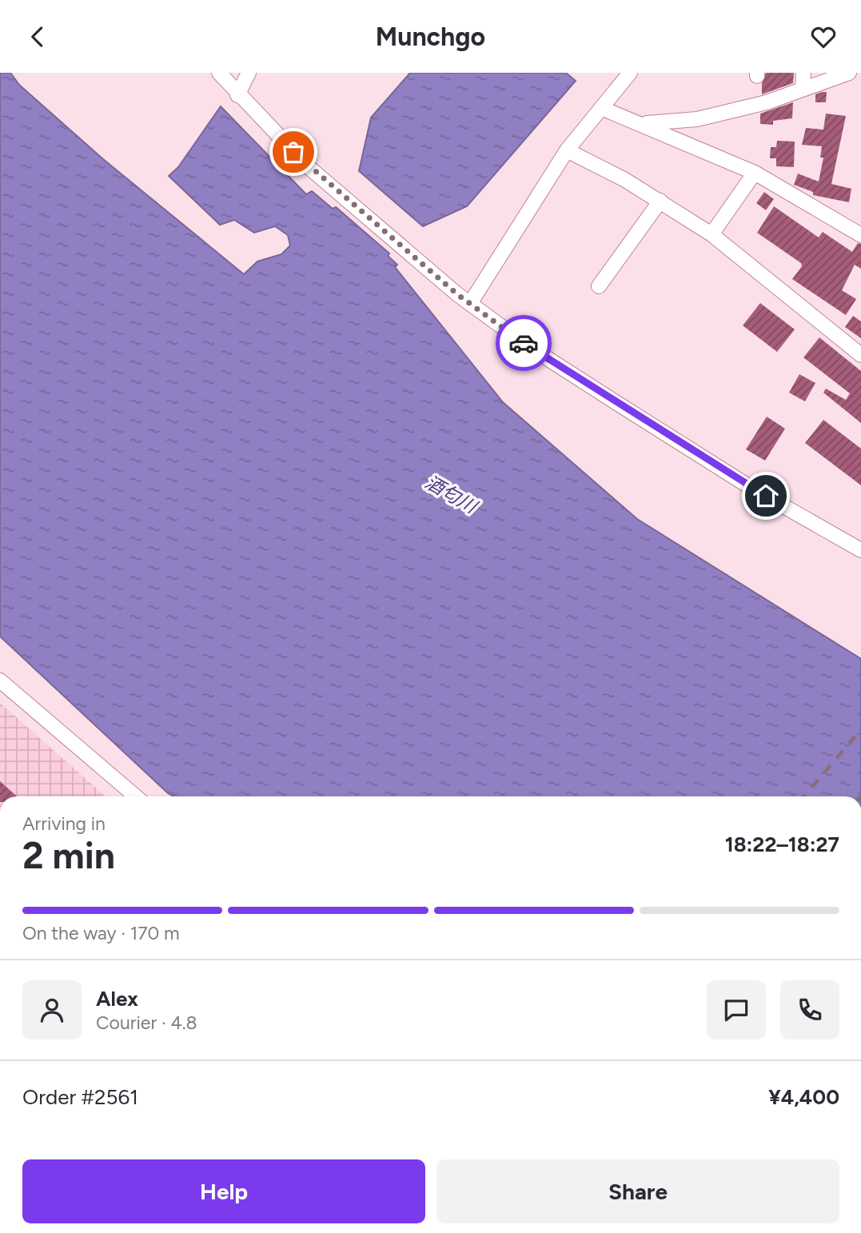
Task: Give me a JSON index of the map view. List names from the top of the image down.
{
  "water": ["酒匂川"],
  "page": {
    "header": "Munchgo",
    "heading": ["2 min", "Arriving in", "18:22–18:27"],
    "panel": [
      "Alex",
      "Courier · 4.8",
      "Order #2561",
      "¥4,400"
    ],
    "bar": "On the way · 170 m",
    "buttons": ["Help", "Share"]
  }
}
